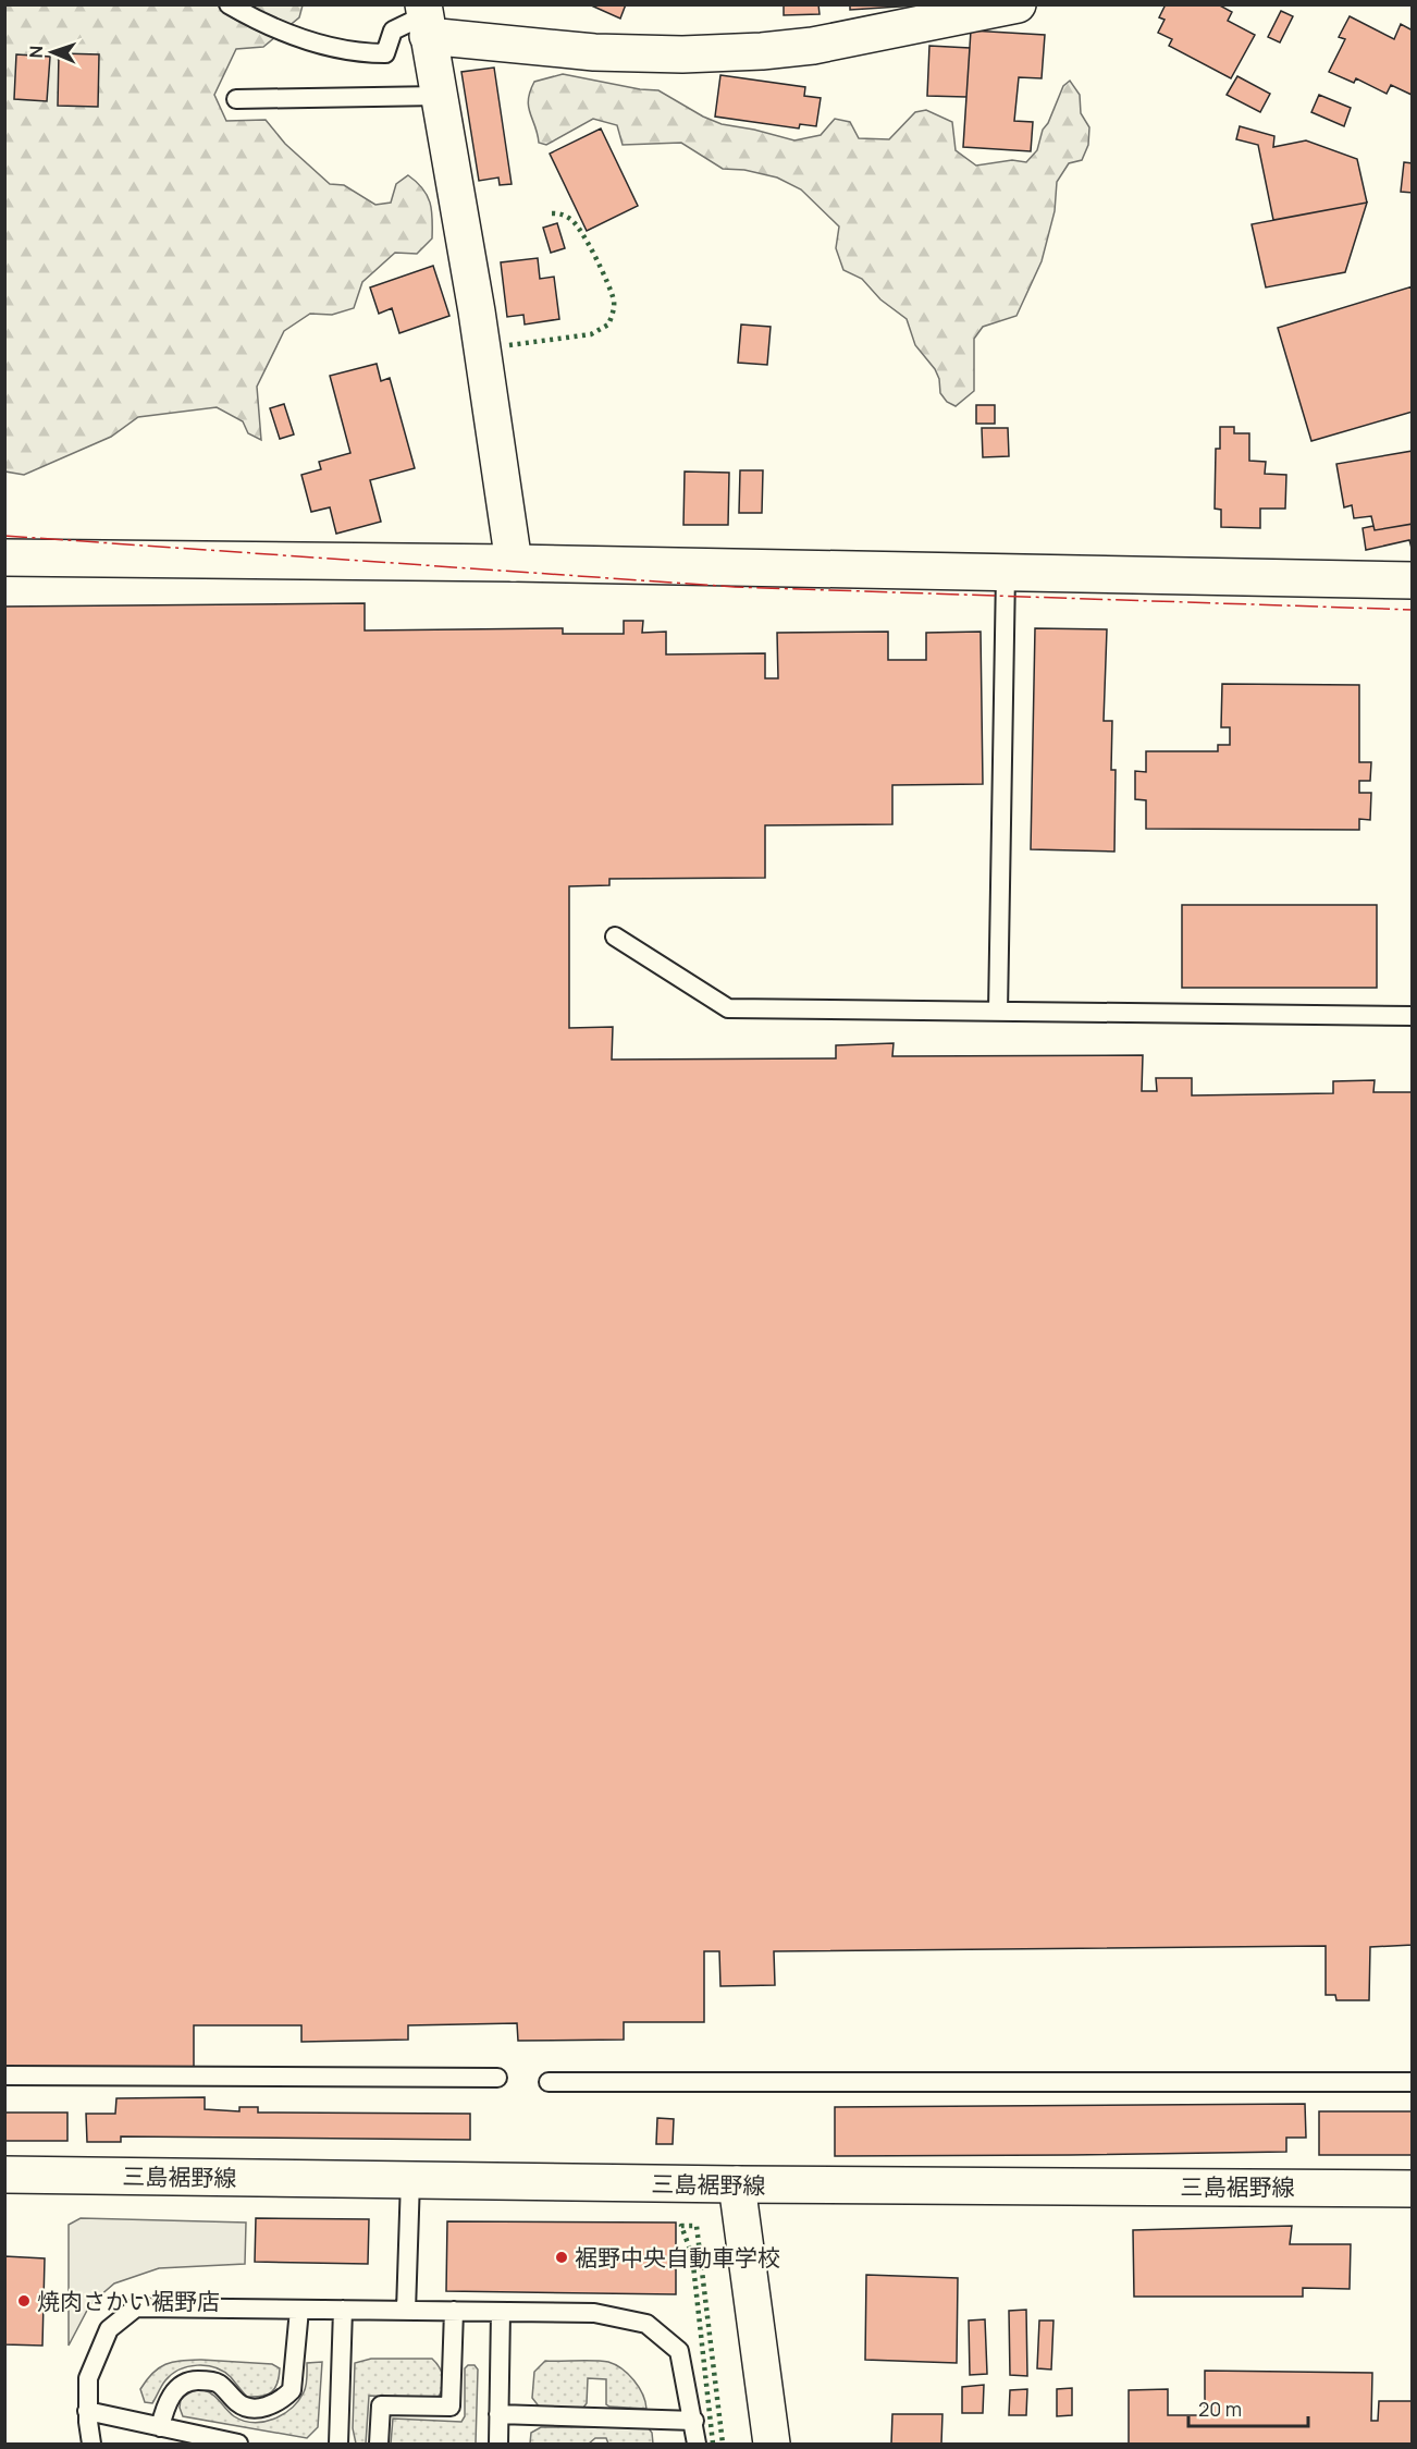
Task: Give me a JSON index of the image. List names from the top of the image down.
{
  "streets": {
    "street": ["三島裾野線"]
  },
  "places": ["裾野中央自動車学校", "焼肉さかい裾野店"],
  "scale_bar": "20 m",
  "north": "left"
}
